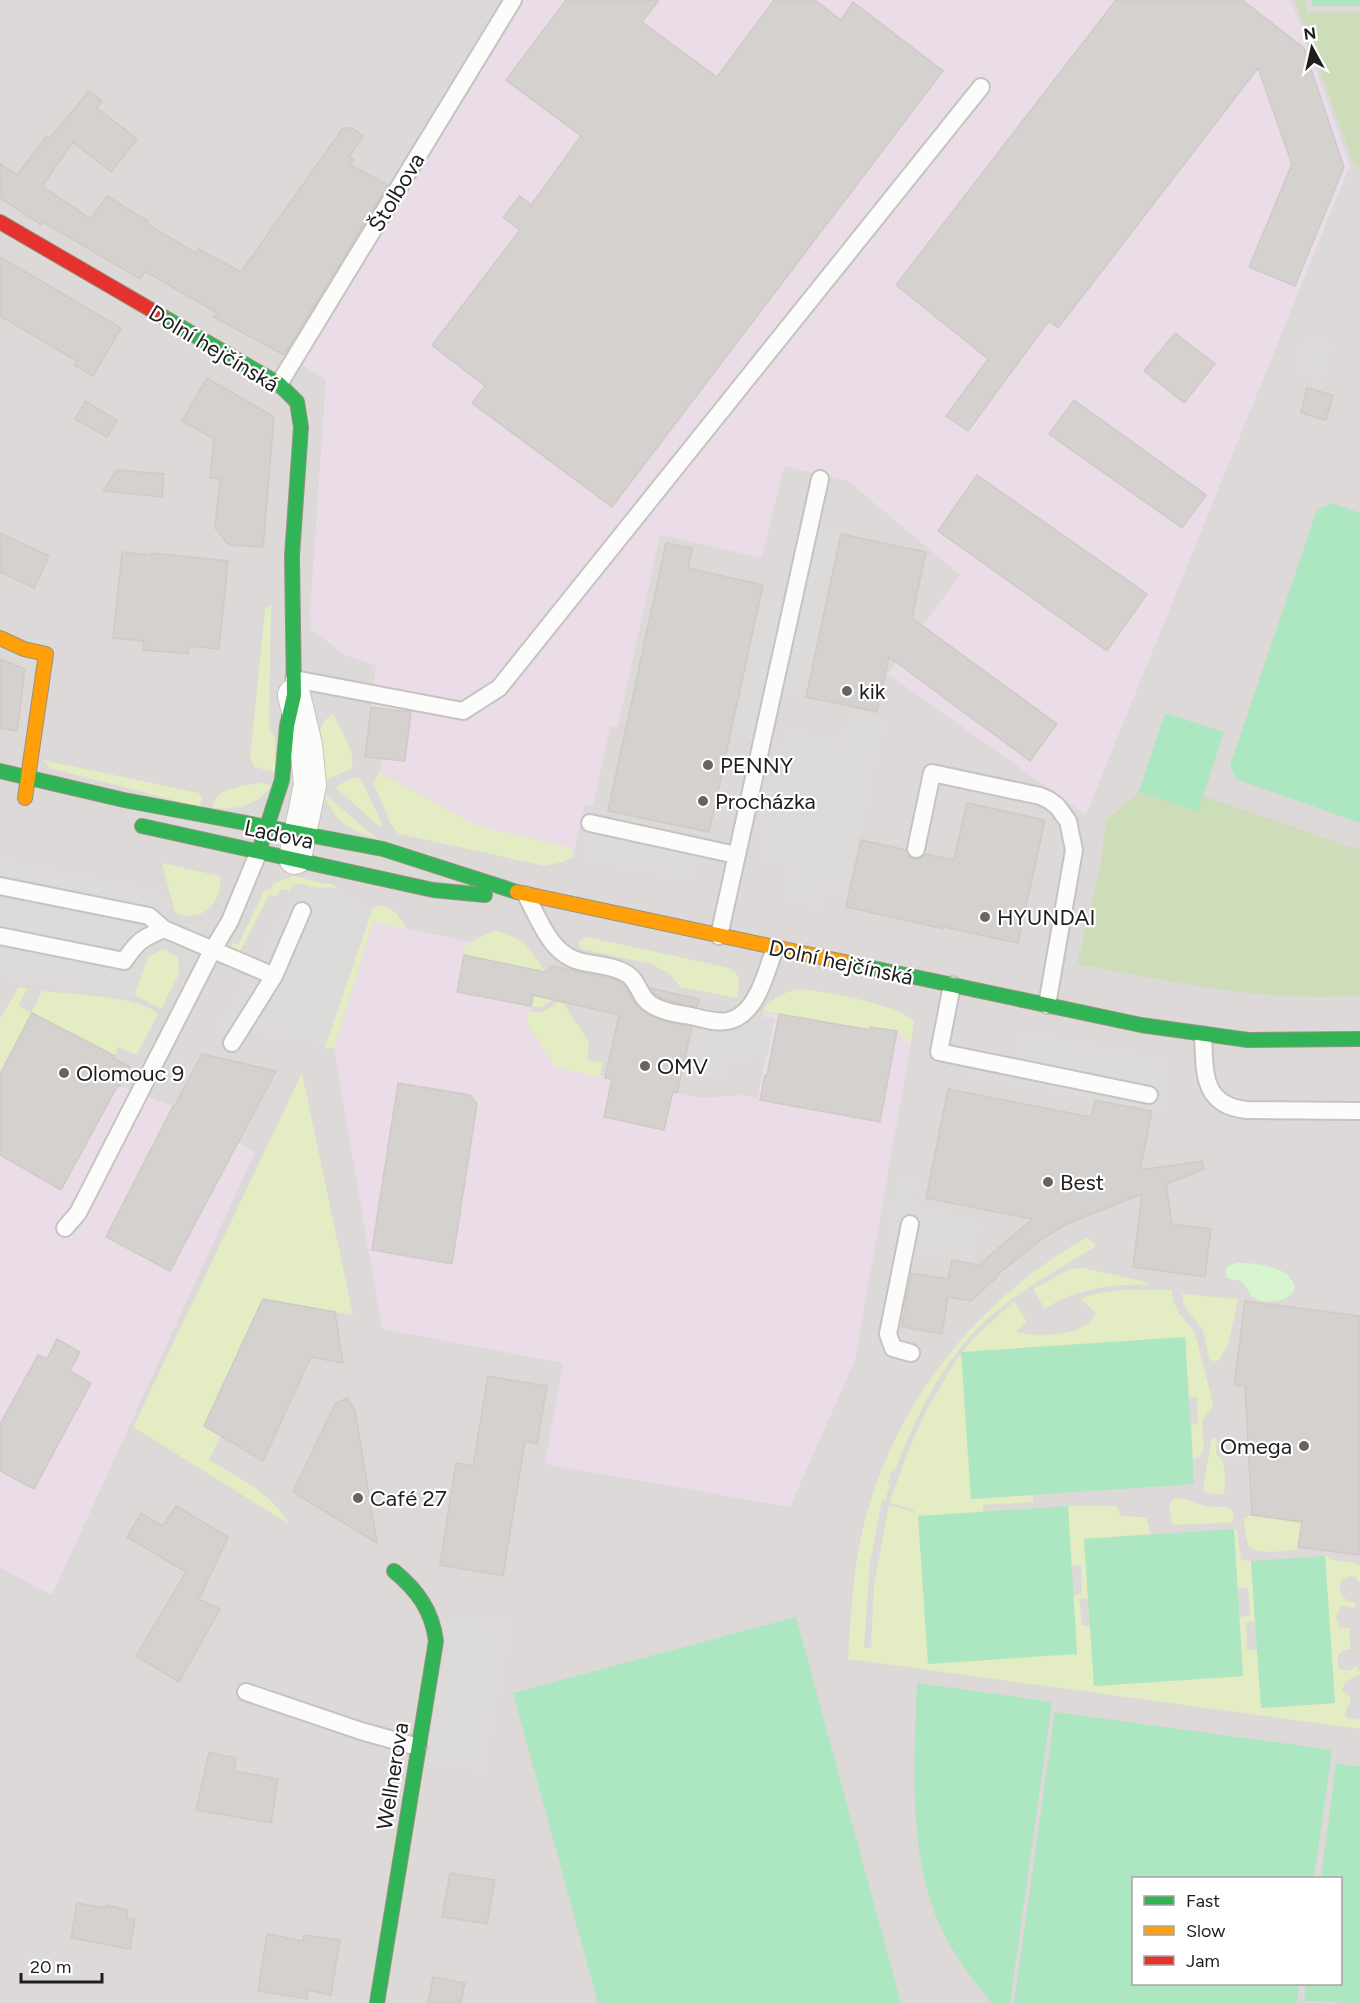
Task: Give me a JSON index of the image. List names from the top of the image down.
{
  "streets": {
    "main road": ["Dolní hejčínská", "Ladova", "Wellnerova"],
    "lane": ["Štolbova"]
  },
  "crossings": [
    ["Štolbova", "Dolní hejčínská"],
    ["Dolní hejčínská", "Ladova"]
  ],
  "places": [
    "kik",
    "PENNY",
    "Procházka",
    "HYUNDAI",
    "OMV",
    "Olomouc 9",
    "Best",
    "Omega",
    "Café 27"
  ],
  "legend": ["Fast", "Slow", "Jam"],
  "scale_bar": "20 m",
  "north": "top"
}
